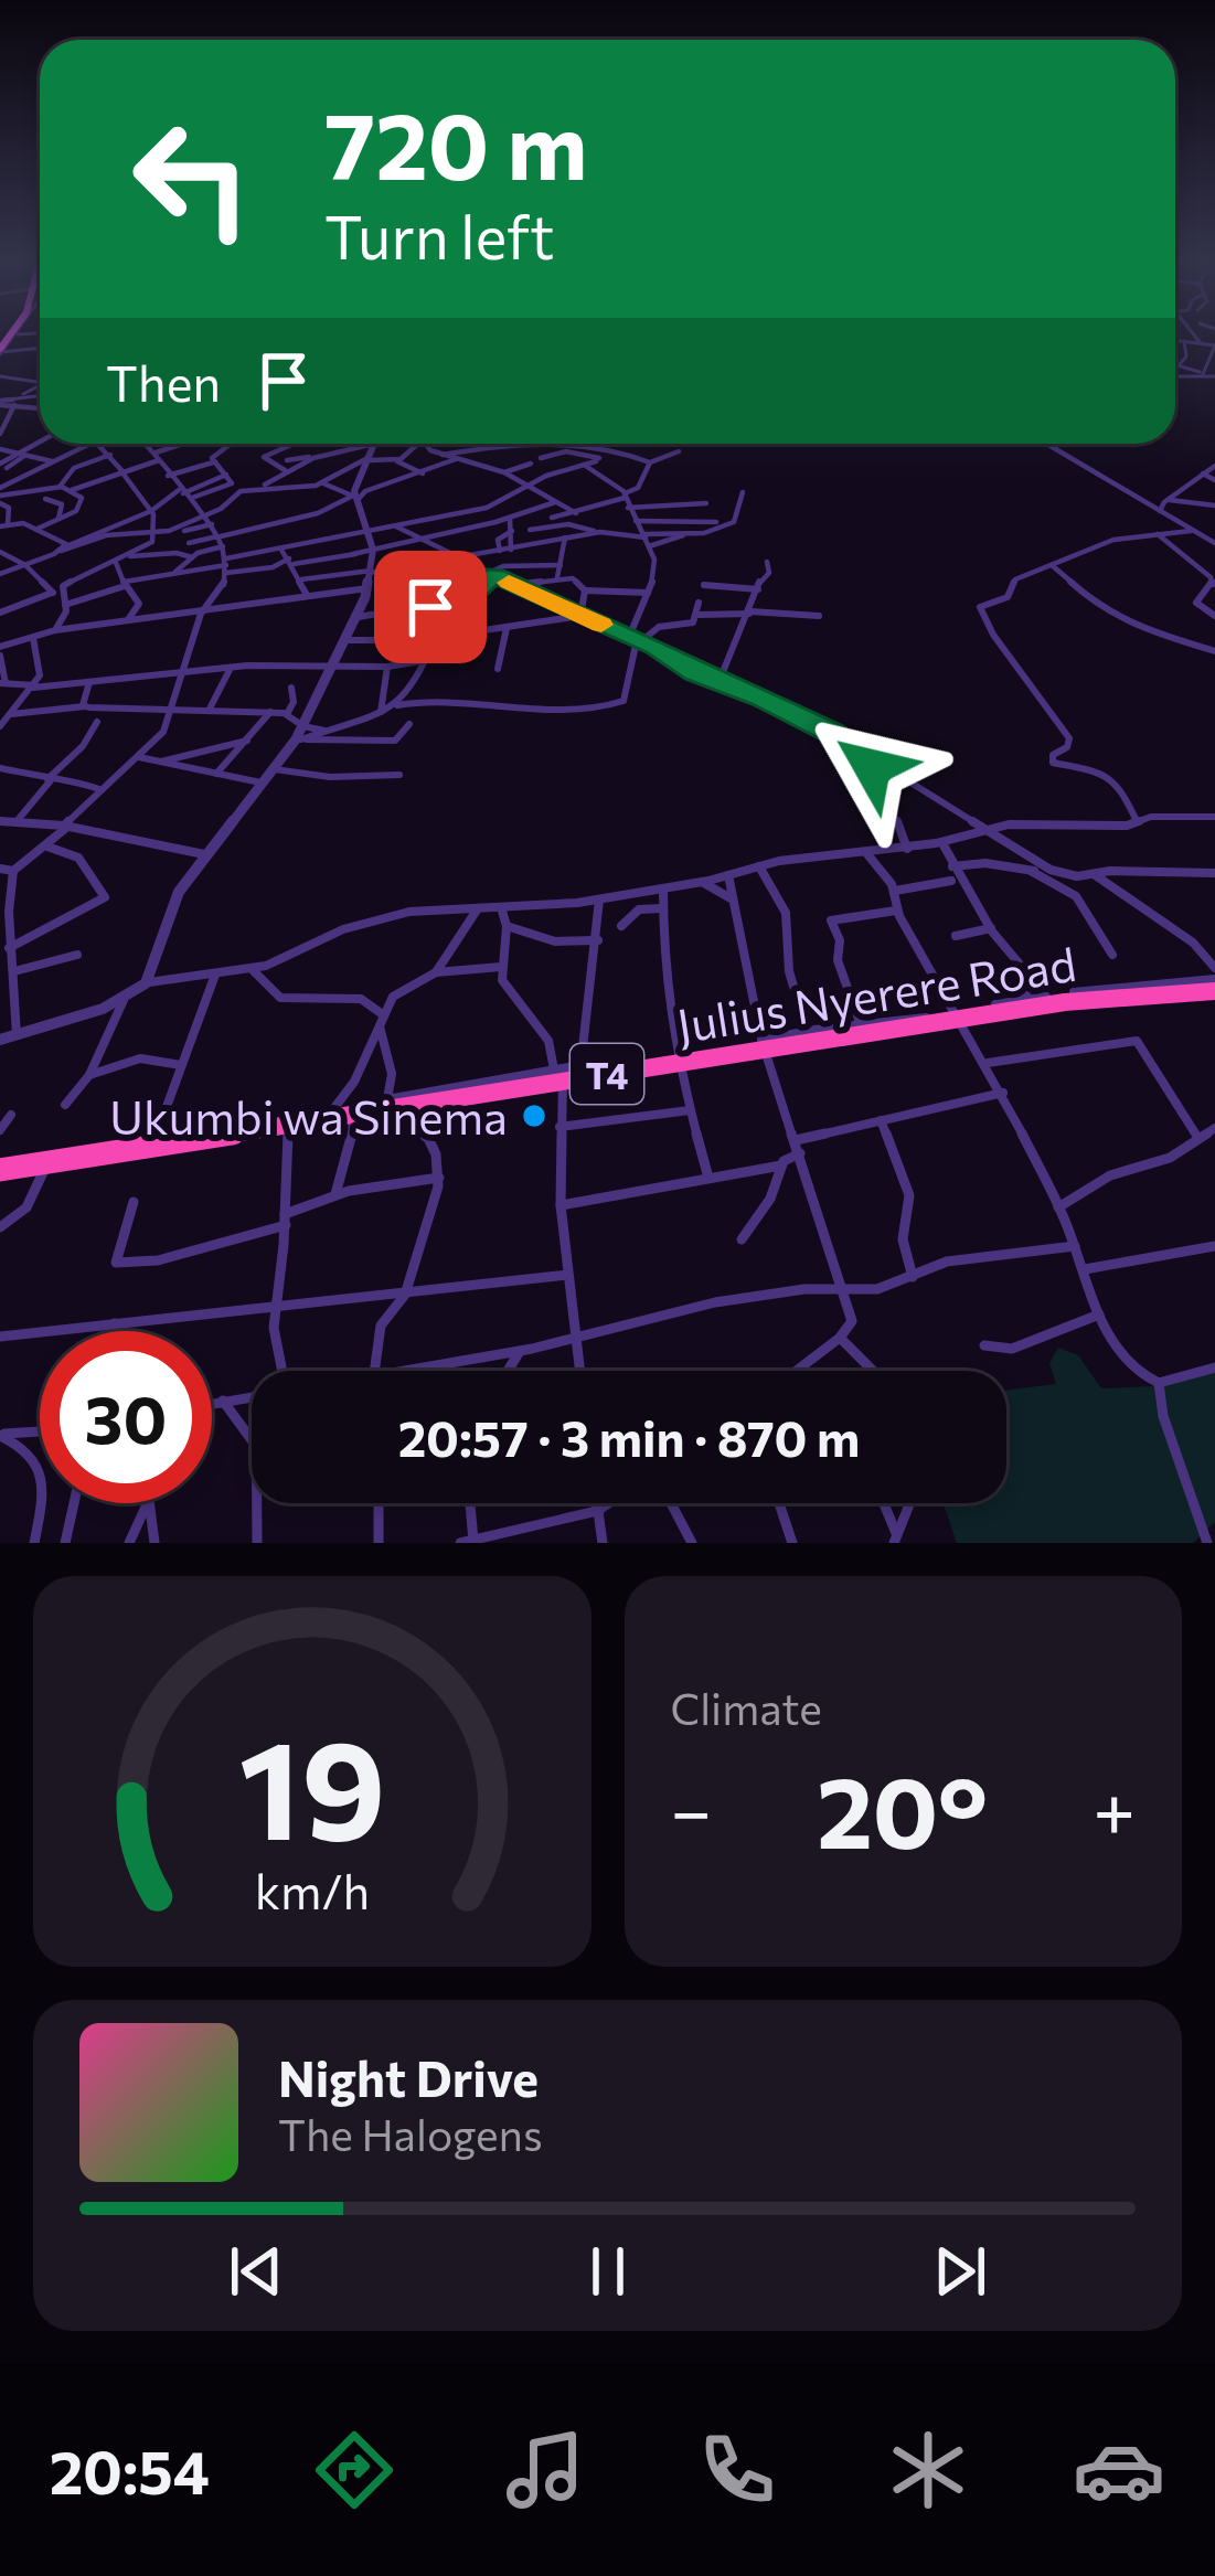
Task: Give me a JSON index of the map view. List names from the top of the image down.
{
  "streets": {
    "highway": ["Julius Nyerere Road", "T4"]
  },
  "places": ["Ukumbi wa Sinema"],
  "page": {
    "turn": ["720 m", "Turn left"],
    "then": "Then",
    "limit": "30",
    "trip": "20:57 · 3 min · 870 m",
    "tile": "Climate",
    "heat": ["−", "20°", "+"],
    "song": ["Night Drive", "The Halogens"],
    "tabs": "20:54",
    "gauge": ["19", "km/h"]
  }
}
